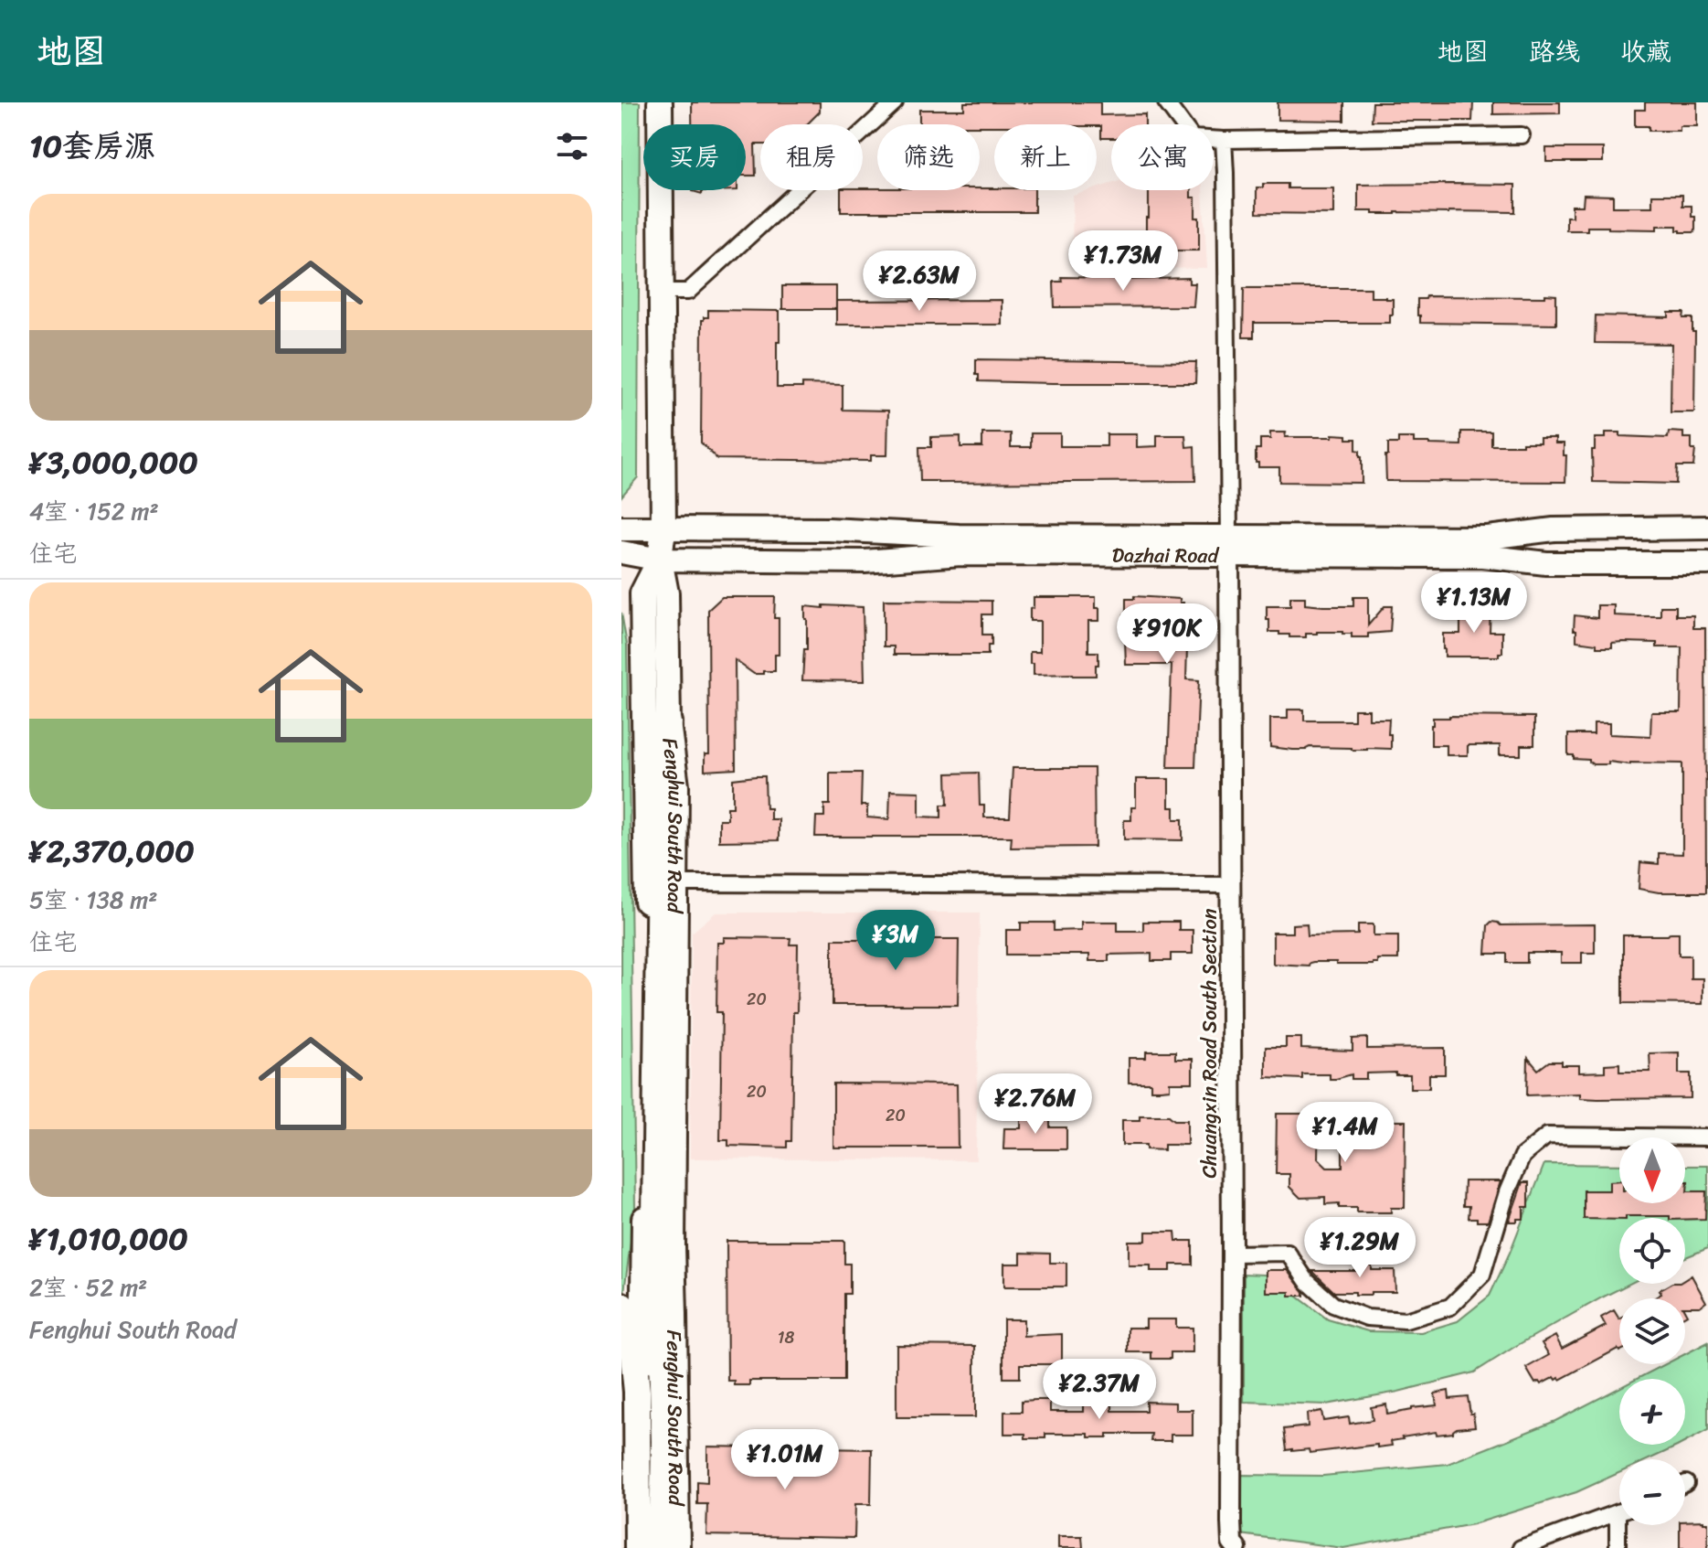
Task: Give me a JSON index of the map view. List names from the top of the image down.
{
  "streets": {
    "main road": ["Dazhai Road", "Fenghui South Road"],
    "street": ["Chuangxin Road South Section"]
  },
  "crossings": [
    ["Dazhai Road", "Fenghui South Road"],
    ["Dazhai Road", "Chuangxin Road South Section"]
  ],
  "house_numbers": [
    "20",
    "20",
    "20",
    "18"
  ],
  "north": "bottom",
  "page": {
    "header": "地图",
    "nav": ["地图", "路线", "收藏"],
    "heading": "10套房源",
    "chip": [
      "买房",
      "租房",
      "筛选",
      "新上",
      "公寓"
    ],
    "list": [
      {
        "name": "¥3,000,000",
        "note": "4室 · 152 m² · 住宅"
      },
      {
        "name": "¥2,370,000",
        "note": "5室 · 138 m² · 住宅"
      },
      {
        "name": "¥1,010,000",
        "note": "2室 · 52 m² · Fenghui South Road"
      }
    ],
    "price": [
      "¥1.73M",
      "¥2.63M",
      "¥1.13M",
      "¥910K",
      "¥3M",
      "¥2.76M",
      "¥1.4M",
      "¥1.29M",
      "¥2.37M",
      "¥1.01M"
    ],
    "map_buttons": ["+", "−"]
  }
}
